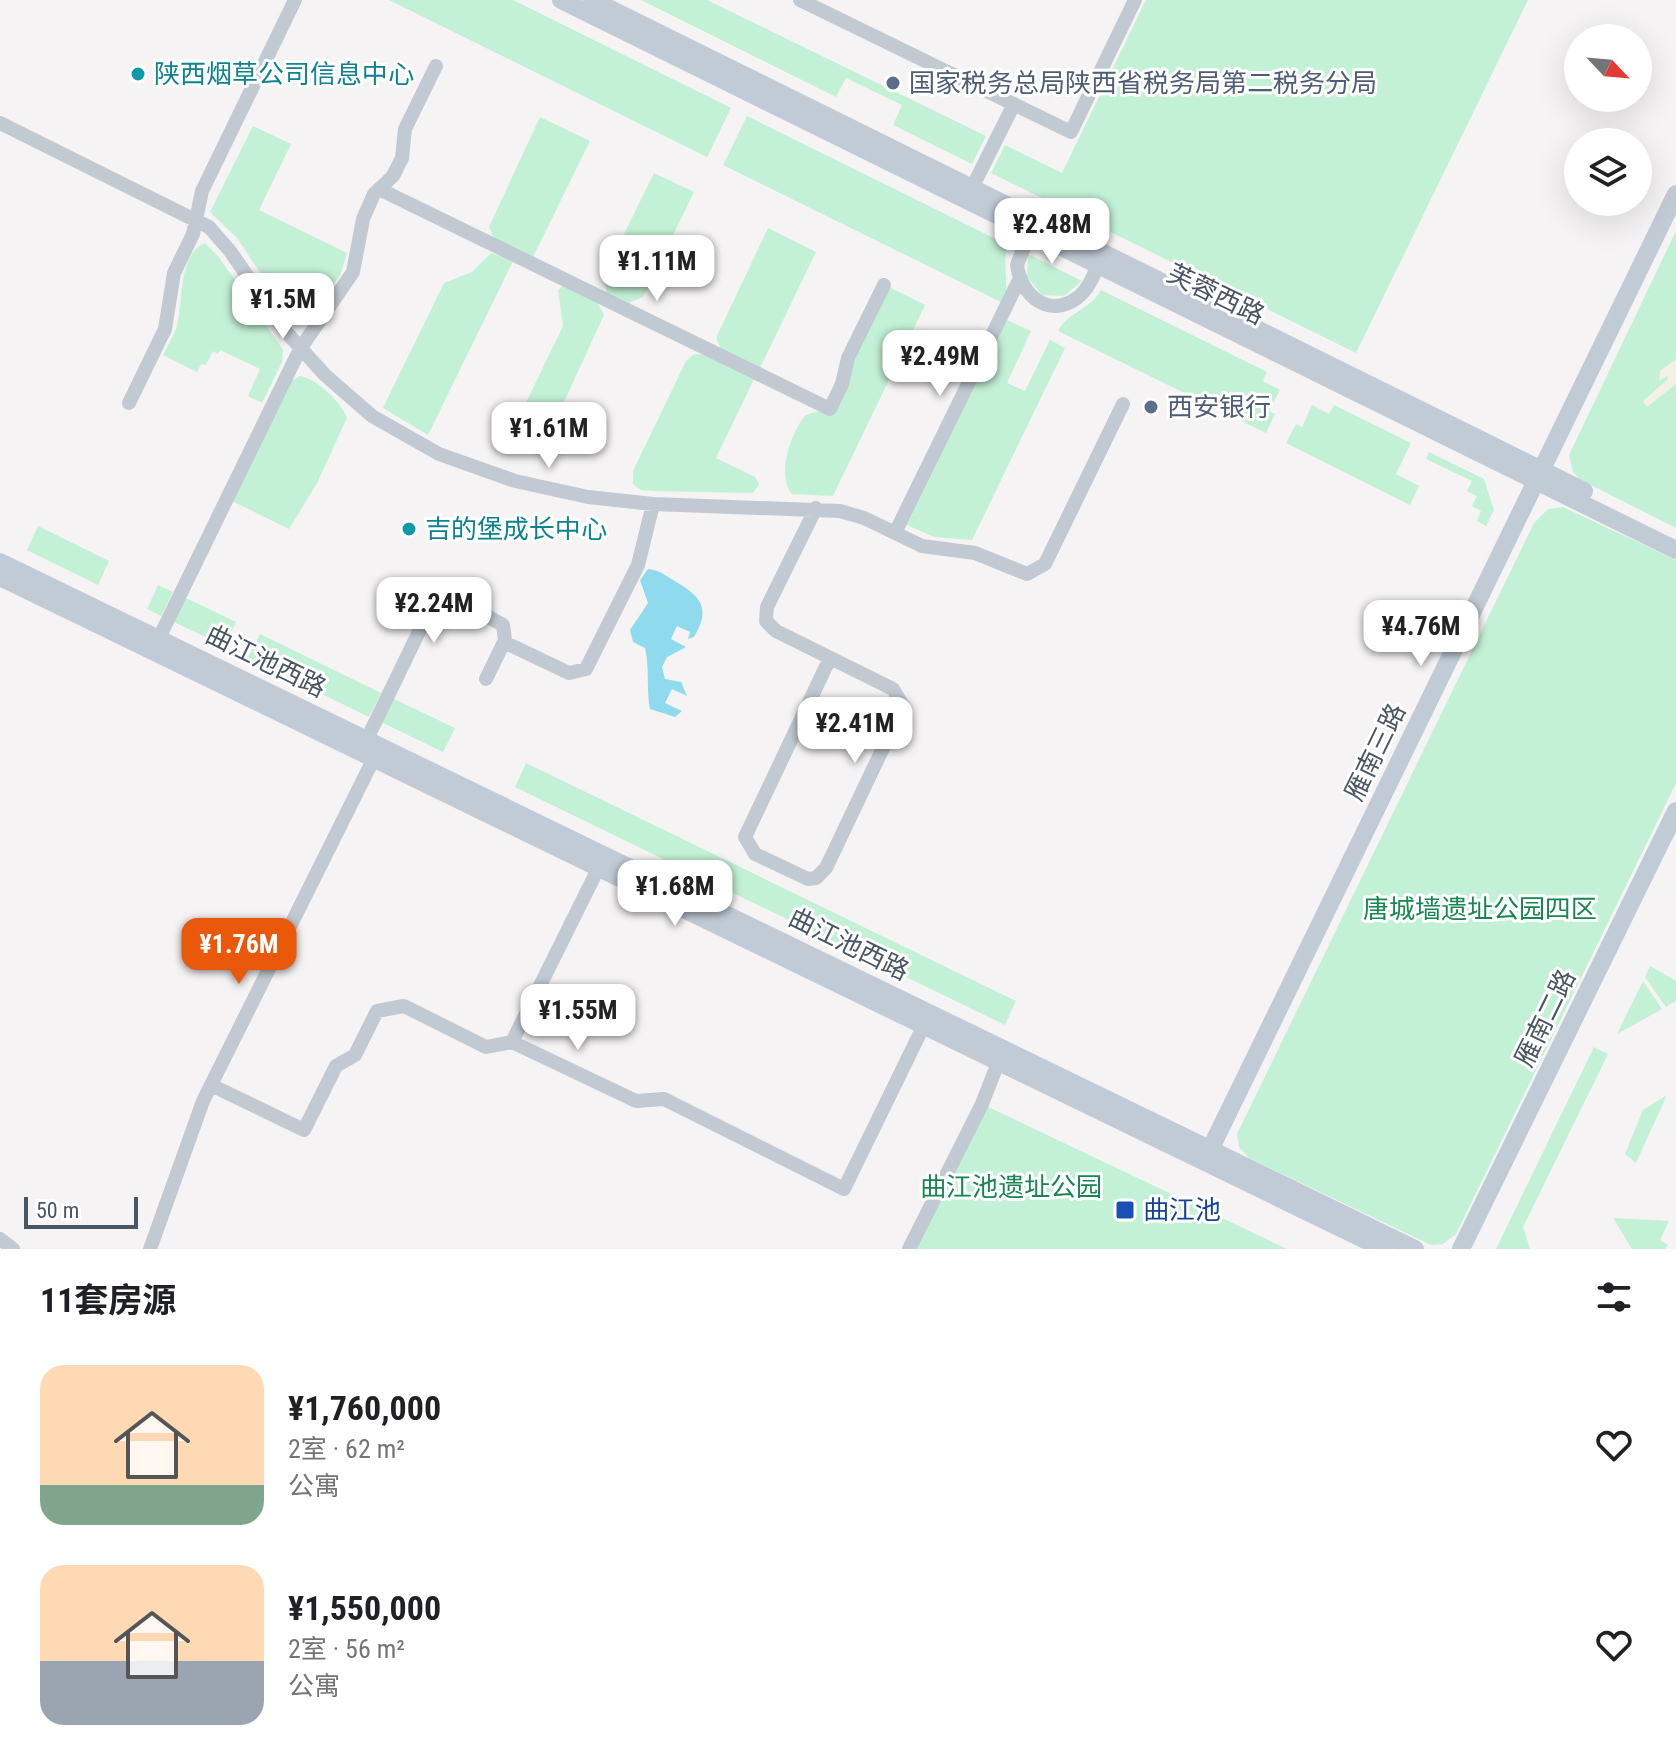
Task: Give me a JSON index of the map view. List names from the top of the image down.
{
  "streets": {
    "street": [
      "芙蓉西路",
      "曲江池西路",
      "雁南三路",
      "雁南二路"
    ]
  },
  "crossings": [
    ["芙蓉西路", "雁南三路"],
    ["曲江池西路", "雁南三路"]
  ],
  "parks": ["唐城墙遗址公园四区", "曲江池遗址公园"],
  "places": {
    "other": [
      "陕西烟草公司信息中心",
      "国家税务总局陕西省税务局第二税务分局",
      "西安银行",
      "吉的堡成长中心"
    ],
    "transit": ["曲江池"]
  },
  "scale_bar": "50 m",
  "north": "bottom right",
  "page": {
    "price": [
      "¥2.48M",
      "¥1.11M",
      "¥1.5M",
      "¥2.49M",
      "¥1.61M",
      "¥2.24M",
      "¥4.76M",
      "¥2.41M",
      "¥1.68M",
      "¥1.76M",
      "¥1.55M"
    ],
    "scale": "50 m",
    "heading": "11套房源",
    "list": [
      {
        "name": "¥1,760,000",
        "note": "2室 · 62 m² · 公寓"
      },
      {
        "name": "¥1,550,000",
        "note": "2室 · 56 m² · 公寓"
      }
    ]
  }
}
